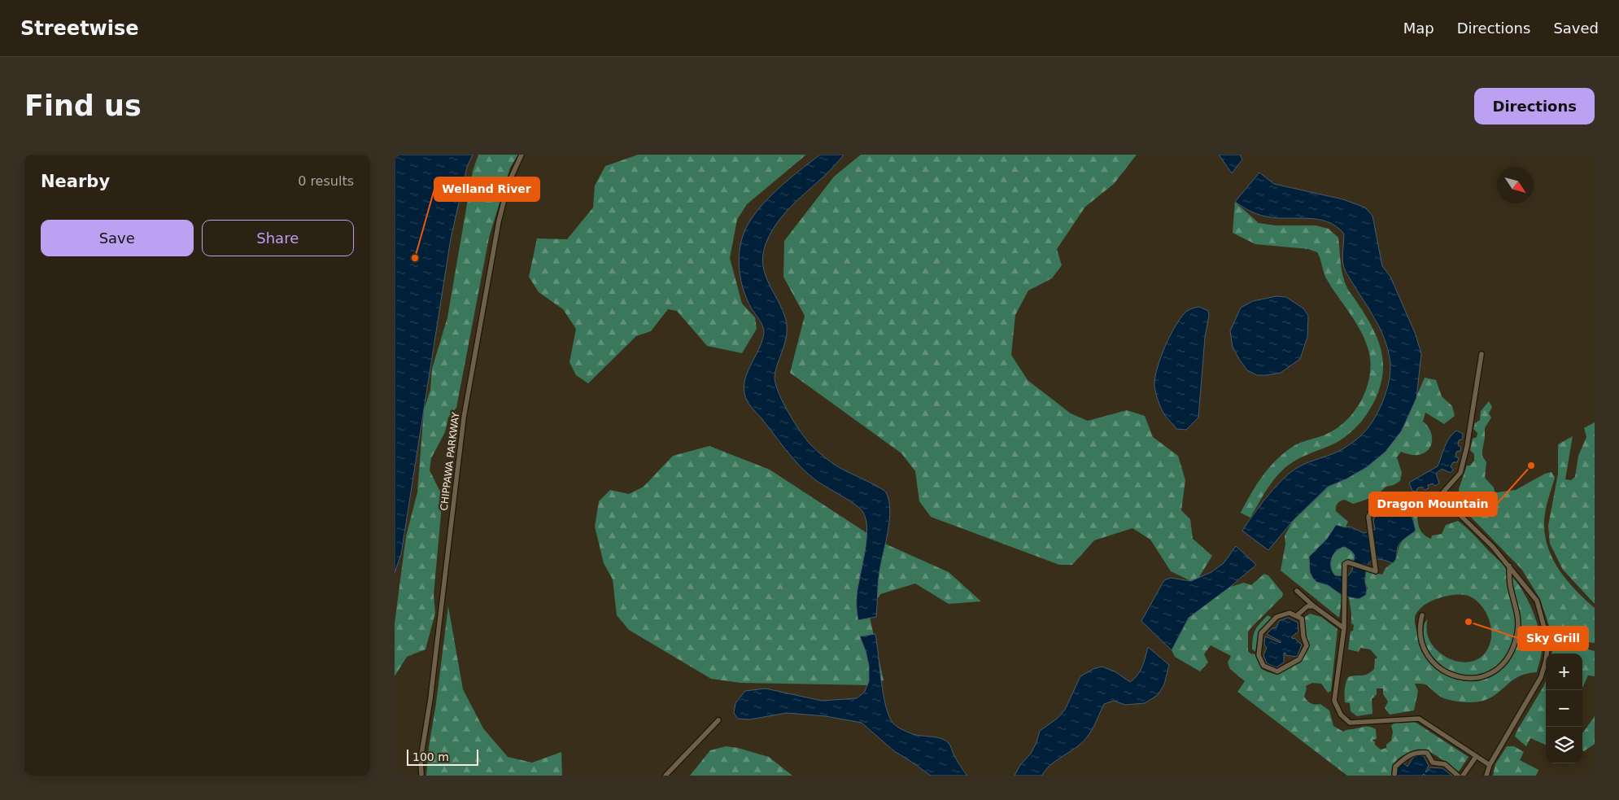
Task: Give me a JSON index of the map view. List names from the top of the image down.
{
  "streets": {
    "street": ["CHIPPAWA PARKWAY"]
  },
  "places": ["Welland River", "Dragon Mountain", "Sky Grill"],
  "scale_bar": "100 m",
  "north": "bottom right",
  "page": {
    "header": "Streetwise",
    "nav": ["Map", "Directions", "Saved"],
    "buttons": [
      "Directions",
      ["Save", "Share"]
    ],
    "title": "Find us",
    "heading": ["Nearby", "0 results"],
    "map_buttons": ["+", "−"],
    "scale": "100 m"
  }
}
